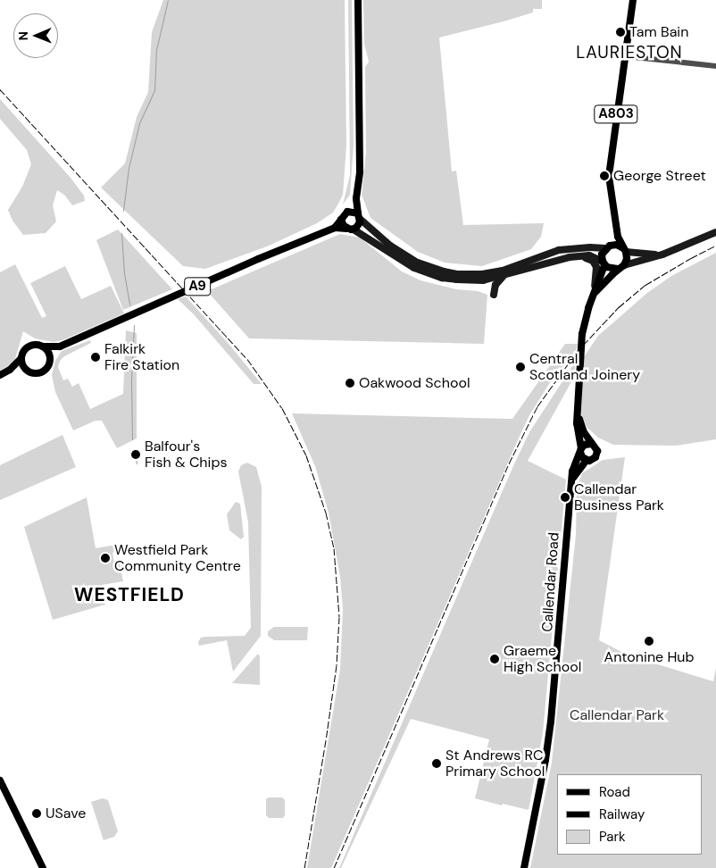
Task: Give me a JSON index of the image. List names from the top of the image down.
{
  "streets": {
    "main road": ["A803", "A9", "Callendar Road"]
  },
  "crossings": [
    ["A803", "Callendar Road"]
  ],
  "districts": ["LAURIESTON", "WESTFIELD"],
  "parks": ["Callendar Park"],
  "places": [
    "Tam Bain",
    "George Street",
    "Falkirk Fire Station",
    "Central Scotland Joinery",
    "Oakwood School",
    "Balfour's Fish & Chips",
    "Callendar Business Park",
    "Westfield Park Community Centre",
    "Antonine Hub",
    "Graeme High School",
    "St Andrews RC Primary School",
    "USave"
  ],
  "legend": ["Road", "Railway", "Park"],
  "north": "left"
}
